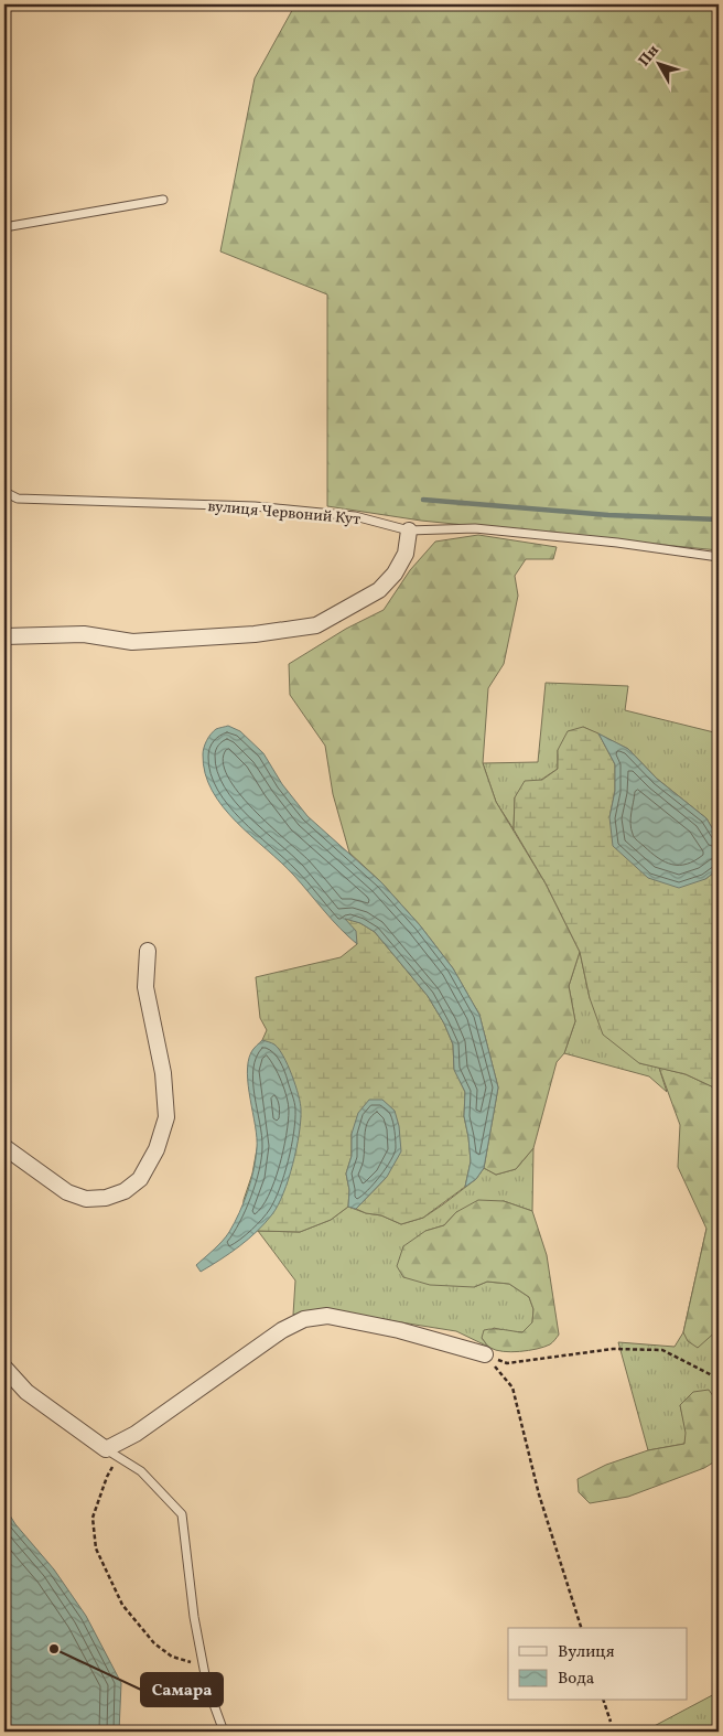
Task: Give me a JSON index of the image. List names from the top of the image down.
{
  "streets": {
    "lane": ["вулиця Червоний Кут"]
  },
  "places": ["Самара"],
  "legend": ["Вулиця", "Вода"],
  "north": "top left"
}
